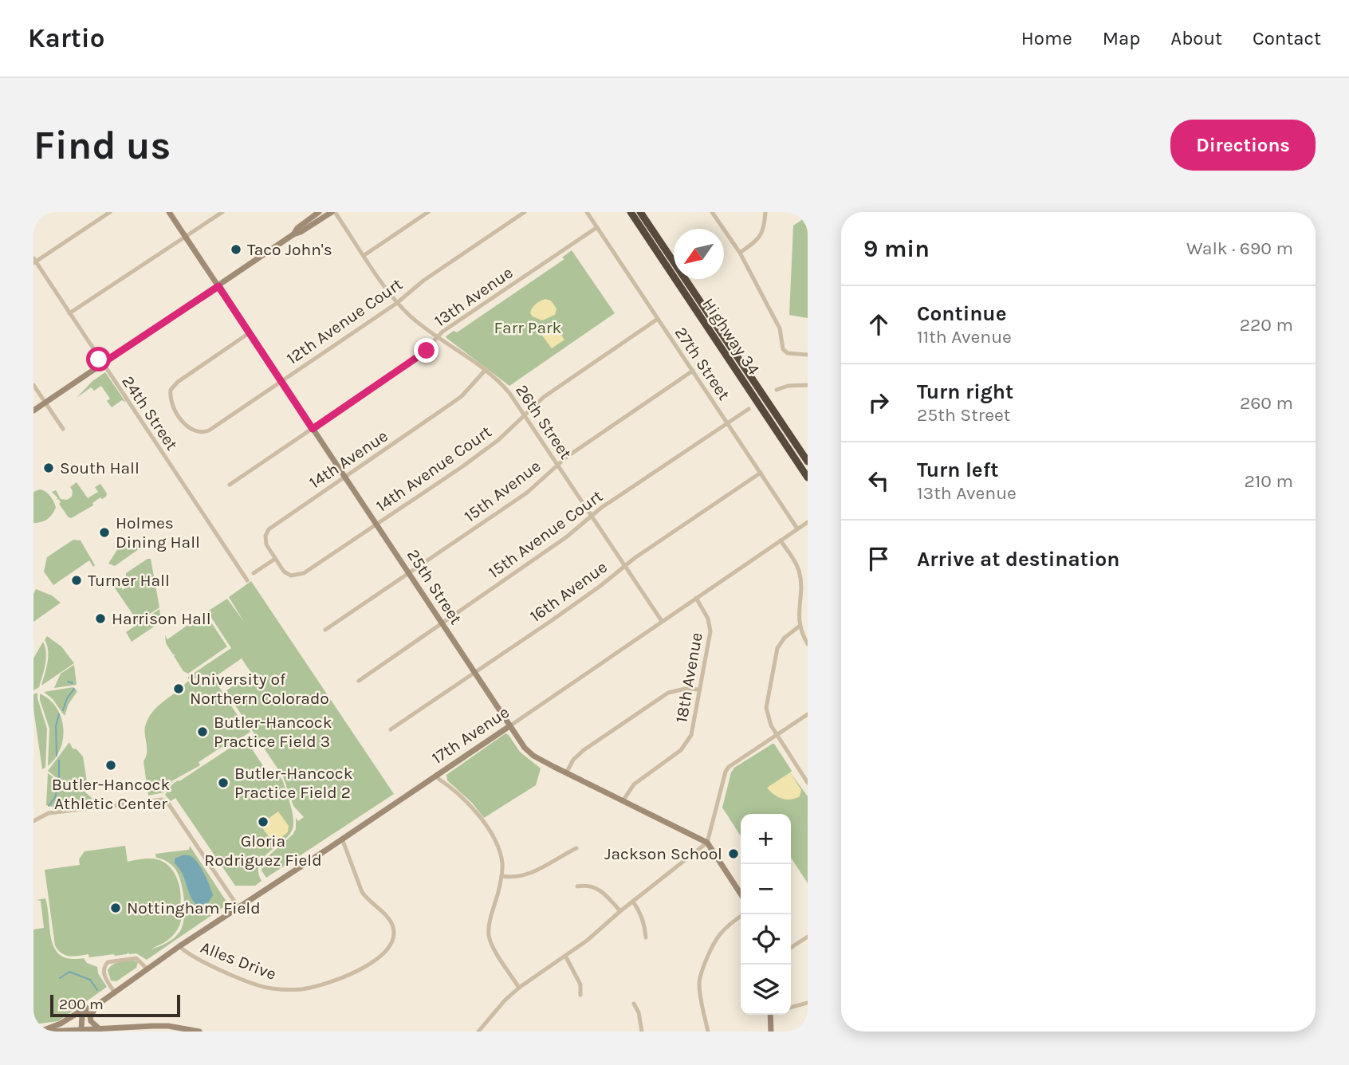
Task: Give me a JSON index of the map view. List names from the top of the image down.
{
  "streets": {
    "highway": ["Highway 34"],
    "street": [
      "13th Avenue",
      "12th Avenue Court",
      "27th Street",
      "24th Street",
      "26th Street",
      "14th Avenue",
      "14th Avenue Court",
      "15th Avenue",
      "15th Avenue Court",
      "25th Street",
      "16th Avenue",
      "18th Avenue",
      "17th Avenue",
      "Alles Drive"
    ]
  },
  "crossings": [
    ["13th Avenue", "27th Street"],
    ["13th Avenue", "26th Street"],
    ["13th Avenue", "25th Street"],
    ["12th Avenue Court", "26th Street"],
    ["12th Avenue Court", "25th Street"],
    ["27th Street", "14th Avenue Court"],
    ["27th Street", "15th Avenue"],
    ["27th Street", "15th Avenue Court"],
    ["27th Street", "16th Avenue"],
    ["27th Street", "17th Avenue"],
    ["26th Street", "14th Avenue"],
    ["26th Street", "14th Avenue Court"],
    ["26th Street", "15th Avenue"],
    ["26th Street", "15th Avenue Court"],
    ["26th Street", "16th Avenue"],
    ["26th Street", "17th Avenue"],
    ["14th Avenue", "14th Avenue Court"],
    ["14th Avenue", "25th Street"],
    ["14th Avenue Court", "25th Street"],
    ["15th Avenue", "25th Street"],
    ["15th Avenue Court", "25th Street"],
    ["25th Street", "16th Avenue"],
    ["25th Street", "18th Avenue"],
    ["25th Street", "17th Avenue"],
    ["18th Avenue", "17th Avenue"],
    ["17th Avenue", "Alles Drive"]
  ],
  "parks": ["Farr Park"],
  "places": [
    "Taco John's",
    "South Hall",
    "Holmes Dining Hall",
    "Turner Hall",
    "Harrison Hall",
    "University of Northern Colorado",
    "Butler-Hancock Practice Field 3",
    "Butler-Hancock Athletic Center",
    "Butler-Hancock Practice Field 2",
    "Gloria Rodriguez Field",
    "Jackson School",
    "Nottingham Field"
  ],
  "scale_bar": "200 m",
  "north": "bottom left",
  "page": {
    "header": "Kartio",
    "nav": [
      "Home",
      "Map",
      "About",
      "Contact"
    ],
    "buttons": "Directions",
    "title": "Find us",
    "heading": ["9 min", "Walk · 690 m"],
    "list": [
      ["Continue", "11th Avenue", "220 m"],
      ["Turn right", "25th Street", "260 m"],
      ["Turn left", "13th Avenue", "210 m"],
      "Arrive at destination"
    ],
    "map_buttons": ["+", "−"],
    "scale": "200 m"
  }
}
